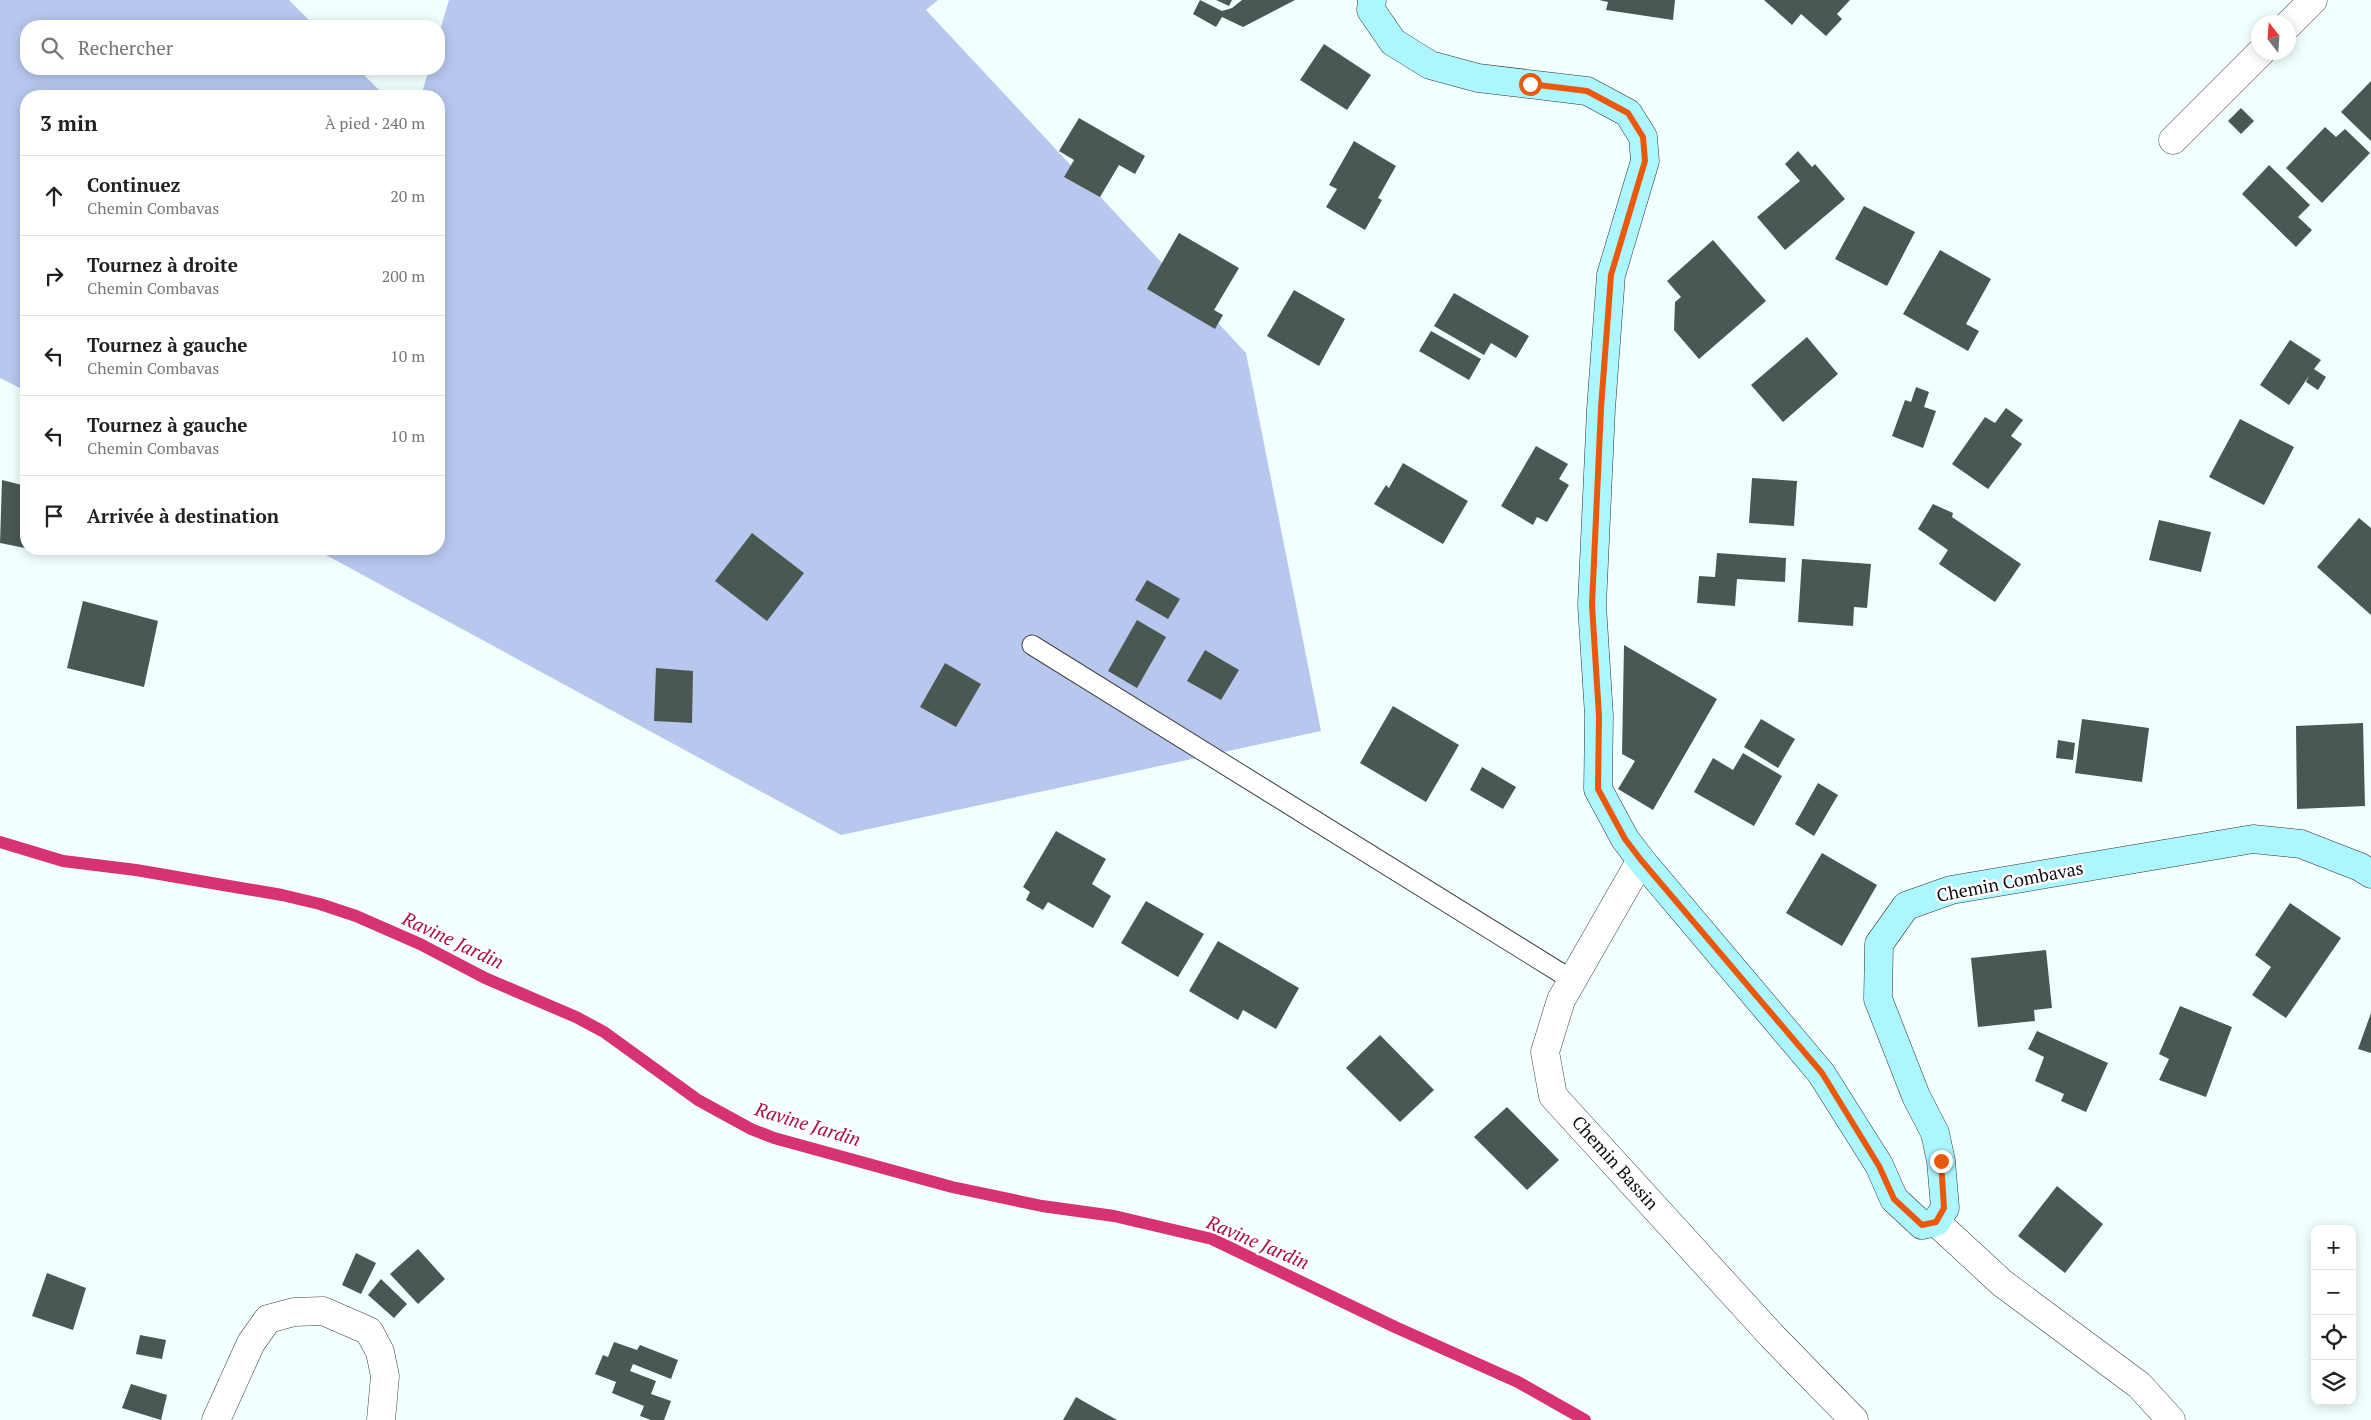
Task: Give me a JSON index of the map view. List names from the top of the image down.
{
  "streets": {
    "street": ["Chemin Combavas", "Chemin Bassin"]
  },
  "water": ["Ravine Jardin"],
  "north": "top",
  "page": {
    "search": "Rechercher",
    "heading": ["3 min", "À pied · 240 m"],
    "list": [
      ["Continuez", "Chemin Combavas", "20 m"],
      ["Tournez à droite", "Chemin Combavas", "200 m"],
      ["Tournez à gauche", "Chemin Combavas", "10 m"],
      ["Tournez à gauche", "Chemin Combavas", "10 m"],
      "Arrivée à destination"
    ],
    "map_buttons": ["+", "−"]
  }
}
